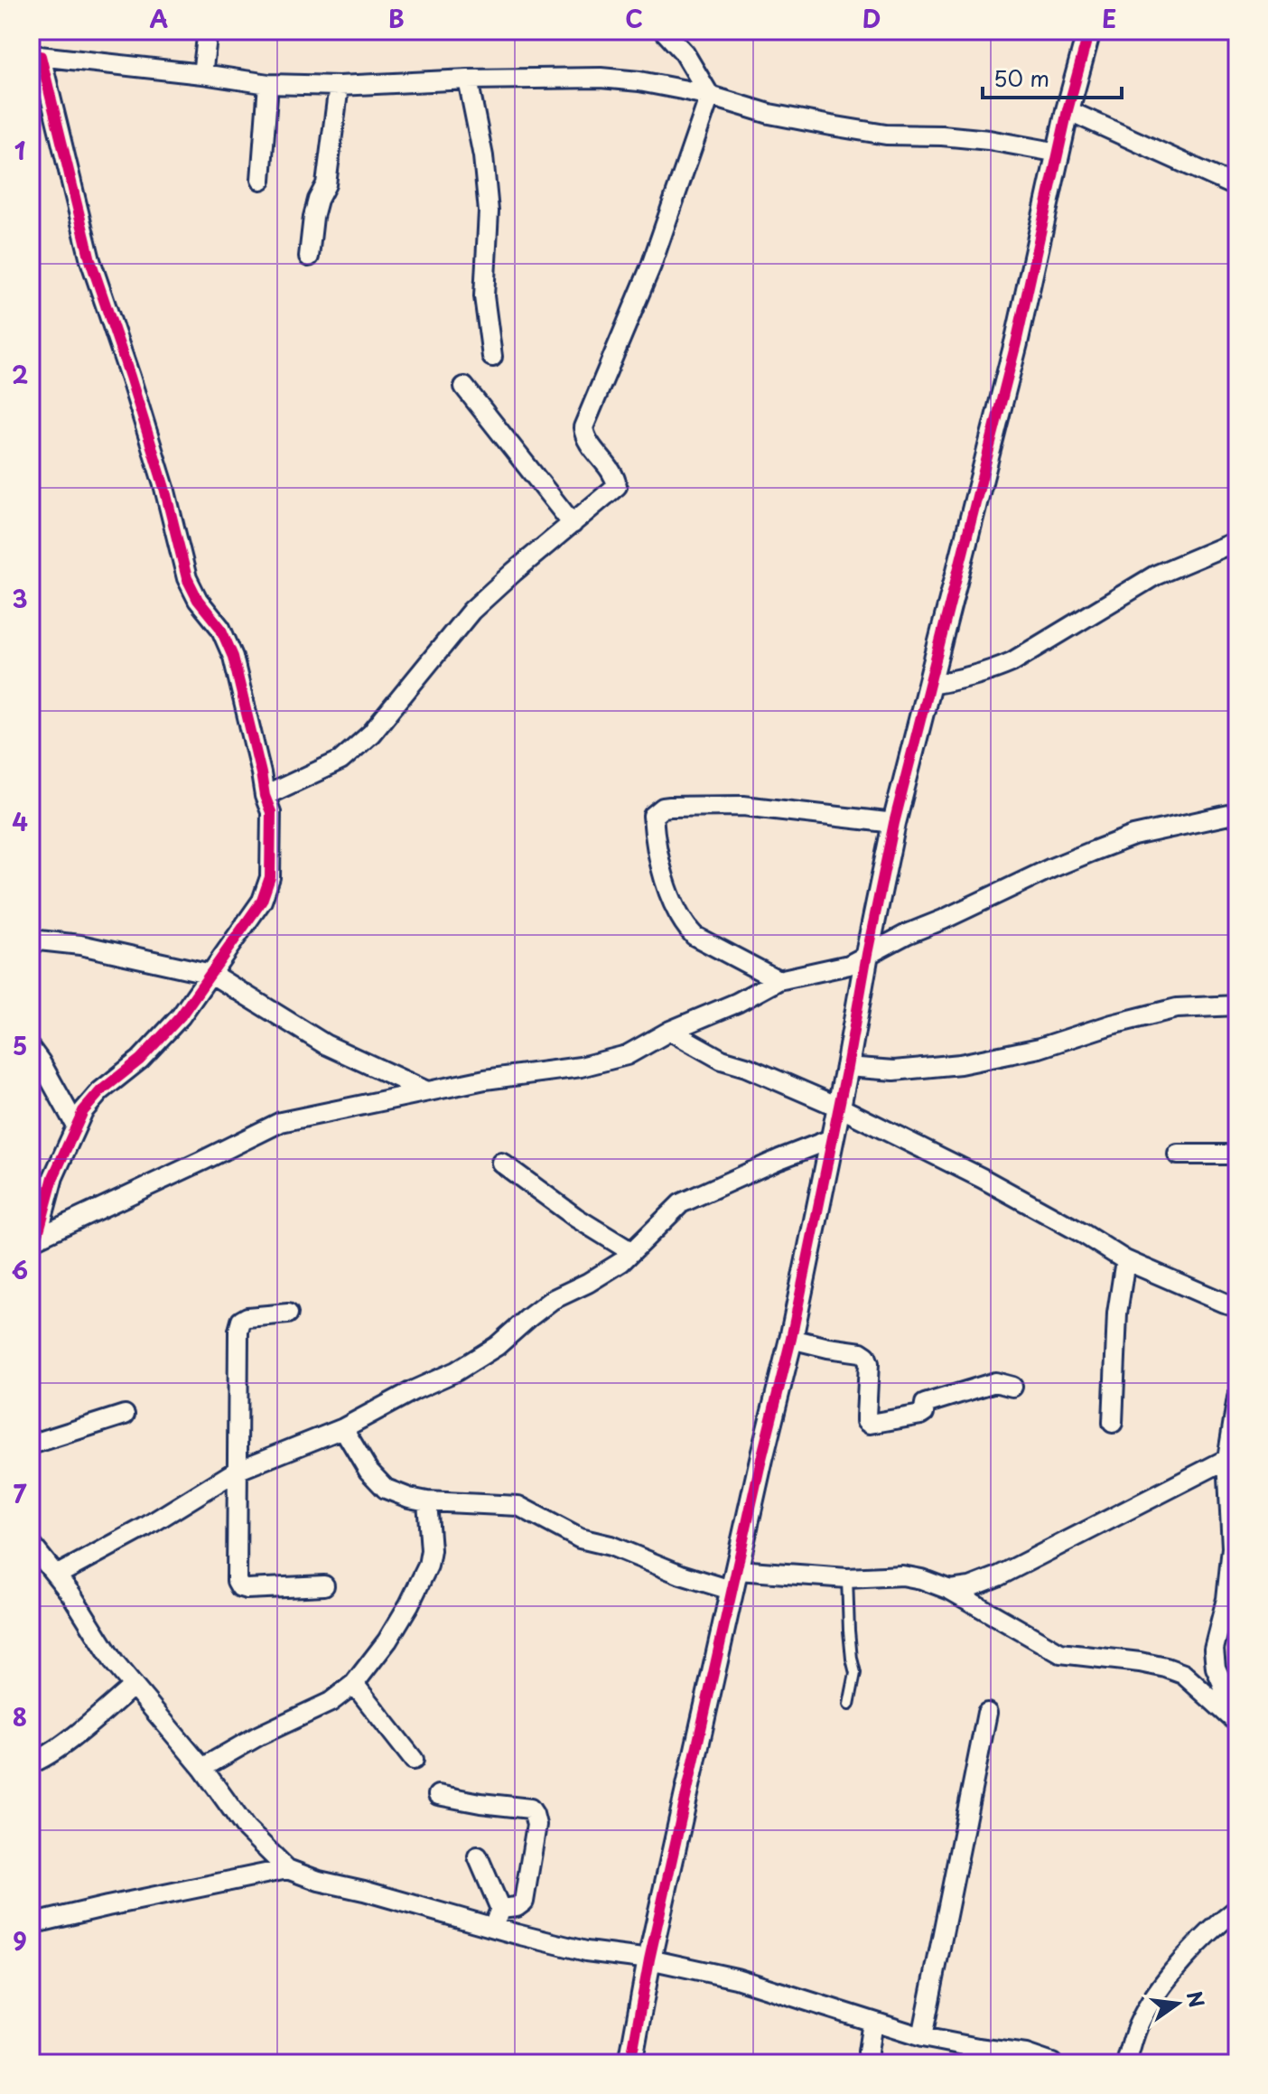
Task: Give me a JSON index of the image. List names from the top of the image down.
{
  "scale_bar": "50 m",
  "north": "right",
  "grid": {
    "columns": [
      "A",
      "B",
      "C",
      "D",
      "E"
    ],
    "rows": [
      "1",
      "2",
      "3",
      "4",
      "5",
      "6",
      "7",
      "8",
      "9"
    ]
  }
}
